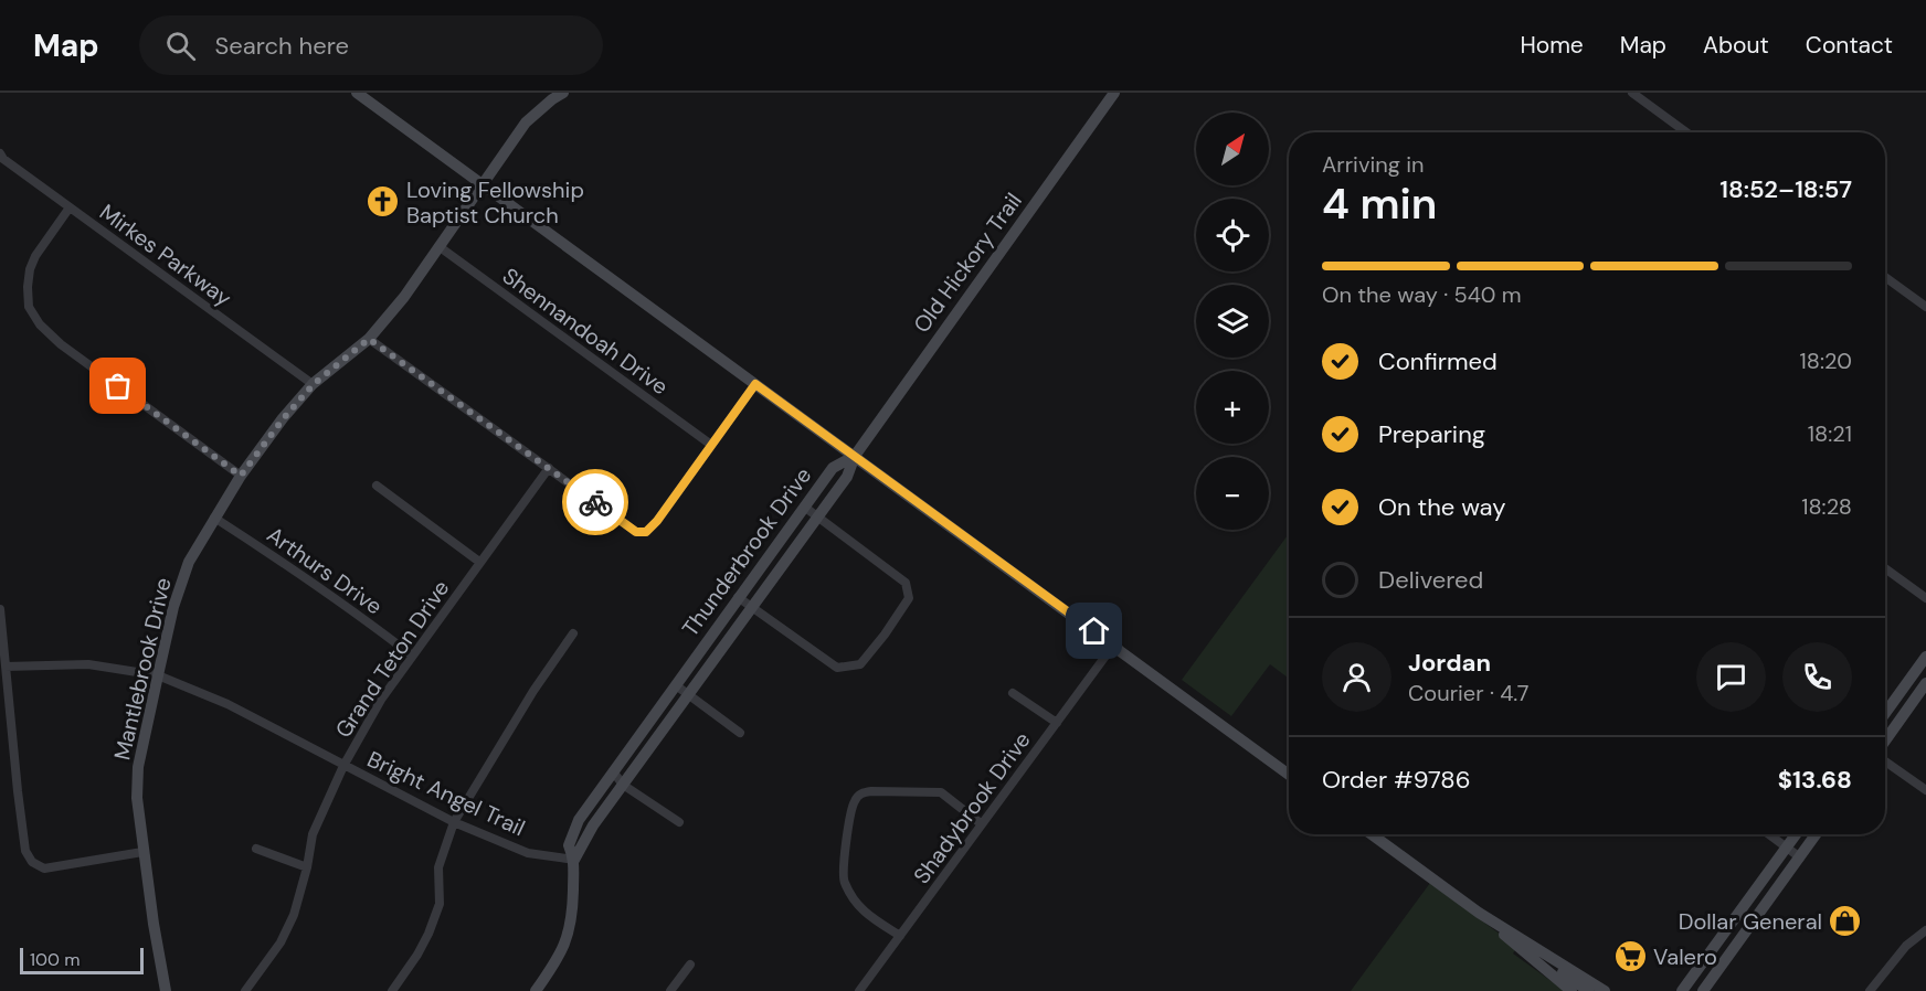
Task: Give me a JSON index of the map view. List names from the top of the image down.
{
  "streets": {
    "street": [
      "Mirkes Parkway",
      "Old Hickory Trail",
      "Shennandoah Drive",
      "Thunderbrook Drive",
      "Arthurs Drive",
      "Grand Teton Drive",
      "Mantlebrook Drive",
      "Bright Angel Trail",
      "Shadybrook Drive"
    ]
  },
  "crossings": [
    ["Mirkes Parkway", "Mantlebrook Drive"],
    ["Old Hickory Trail", "Thunderbrook Drive"],
    ["Shennandoah Drive", "Mantlebrook Drive"],
    ["Thunderbrook Drive", "Bright Angel Trail"],
    ["Arthurs Drive", "Grand Teton Drive"],
    ["Arthurs Drive", "Mantlebrook Drive"],
    ["Grand Teton Drive", "Bright Angel Trail"],
    ["Mantlebrook Drive", "Bright Angel Trail"]
  ],
  "places": {
    "church": ["Loving Fellowship Baptist Church"],
    "shop": ["Dollar General"],
    "supermarket": ["Valero"]
  },
  "scale_bar": "100 m",
  "north": "top right",
  "page": {
    "header": "Map",
    "search": "Search here",
    "nav": [
      "Home",
      "Map",
      "About",
      "Contact"
    ],
    "map_buttons": ["+", "−"],
    "heading": ["4 min", "Arriving in", "18:52–18:57"],
    "panel": [
      "Jordan",
      "Courier · 4.7",
      "Order #9786",
      "$13.68"
    ],
    "bar": "On the way · 540 m",
    "list": [
      ["Confirmed", "18:20"],
      ["Preparing", "18:21"],
      ["On the way", "18:28"],
      "Delivered"
    ],
    "scale": "100 m"
  }
}
